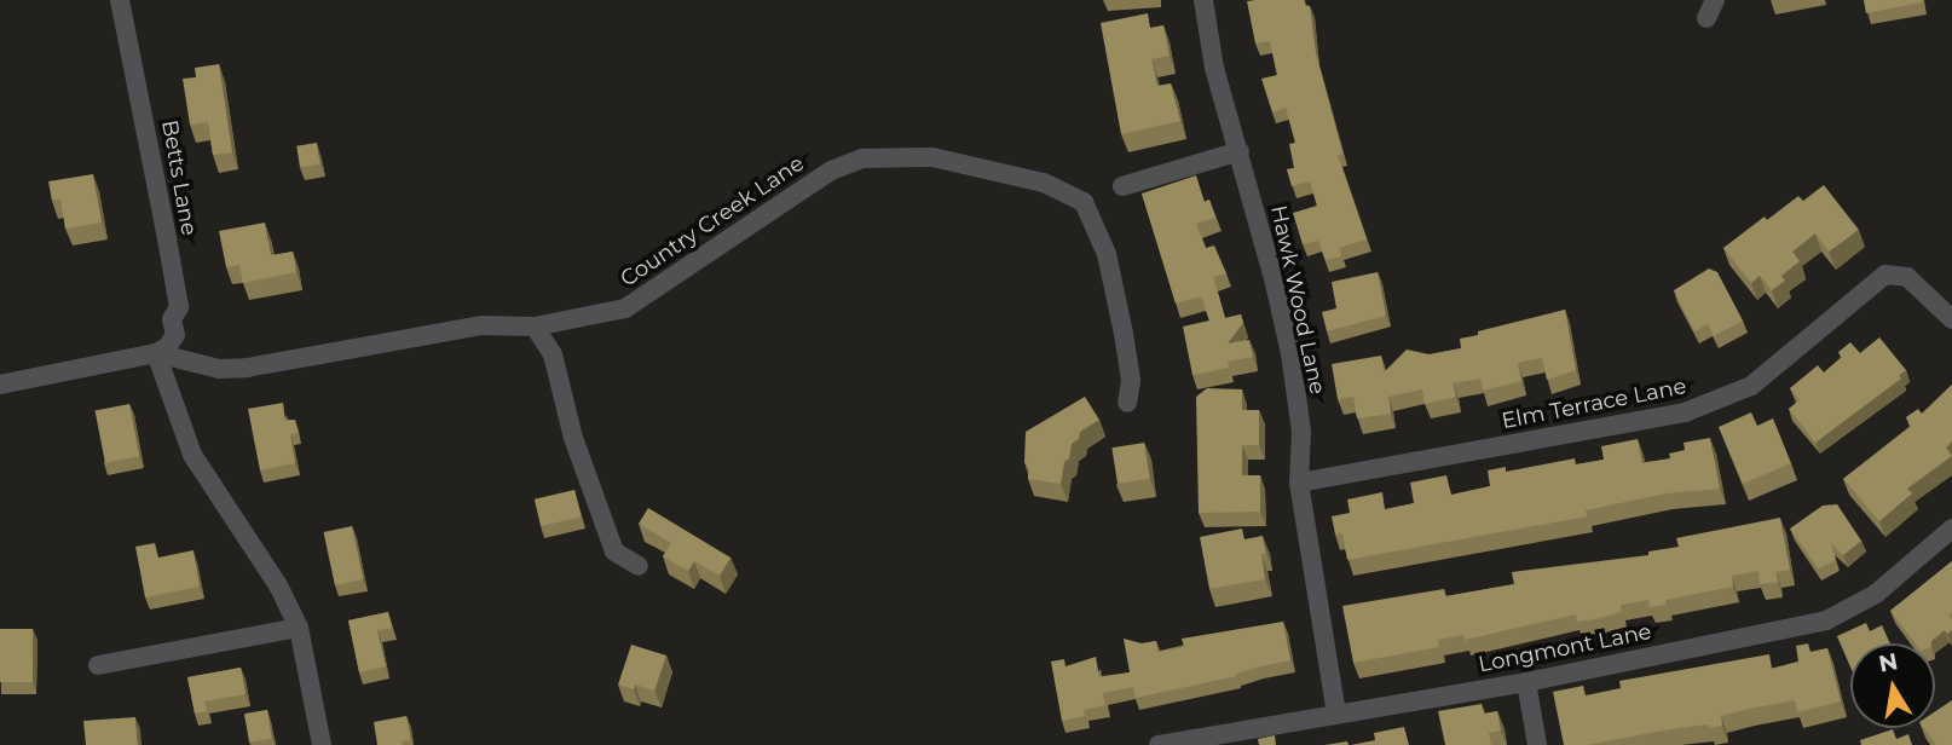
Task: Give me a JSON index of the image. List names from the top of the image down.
{
  "streets": {
    "street": [
      "Betts Lane",
      "Country Creek Lane",
      "Hawk Wood Lane",
      "Elm Terrace Lane",
      "Longmont Lane"
    ]
  },
  "crossings": [
    ["Betts Lane", "Country Creek Lane"],
    ["Hawk Wood Lane", "Elm Terrace Lane"],
    ["Hawk Wood Lane", "Longmont Lane"]
  ],
  "north": "top"
}
